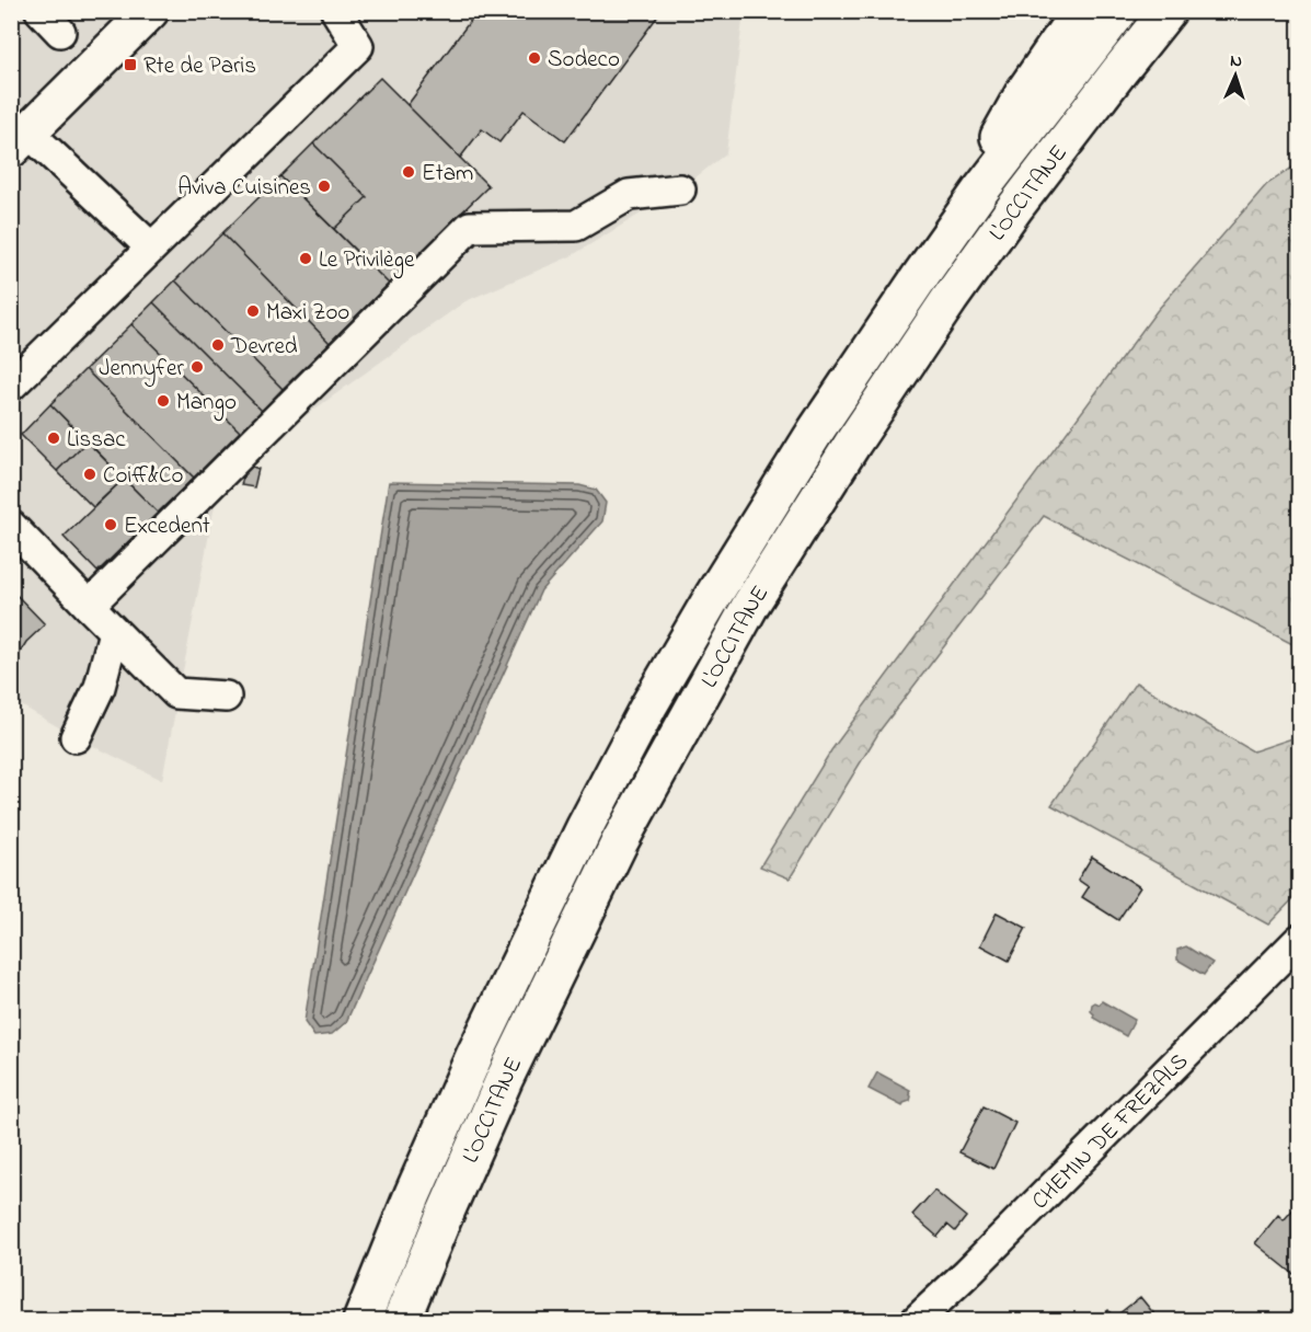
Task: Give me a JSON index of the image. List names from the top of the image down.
{
  "streets": {
    "main road": ["L'OCCITANE"],
    "street": ["CHEMIN DE FREZALS"]
  },
  "places": {
    "other": [
      "Sodeco",
      "Etam",
      "Aviva Cuisines",
      "Le Privilège",
      "Maxi Zoo",
      "Devred",
      "Jennyfer",
      "Mango",
      "Lissac",
      "Coiff&Co",
      "Excedent"
    ],
    "transit": ["Rte de Paris"]
  },
  "north": "top"
}
